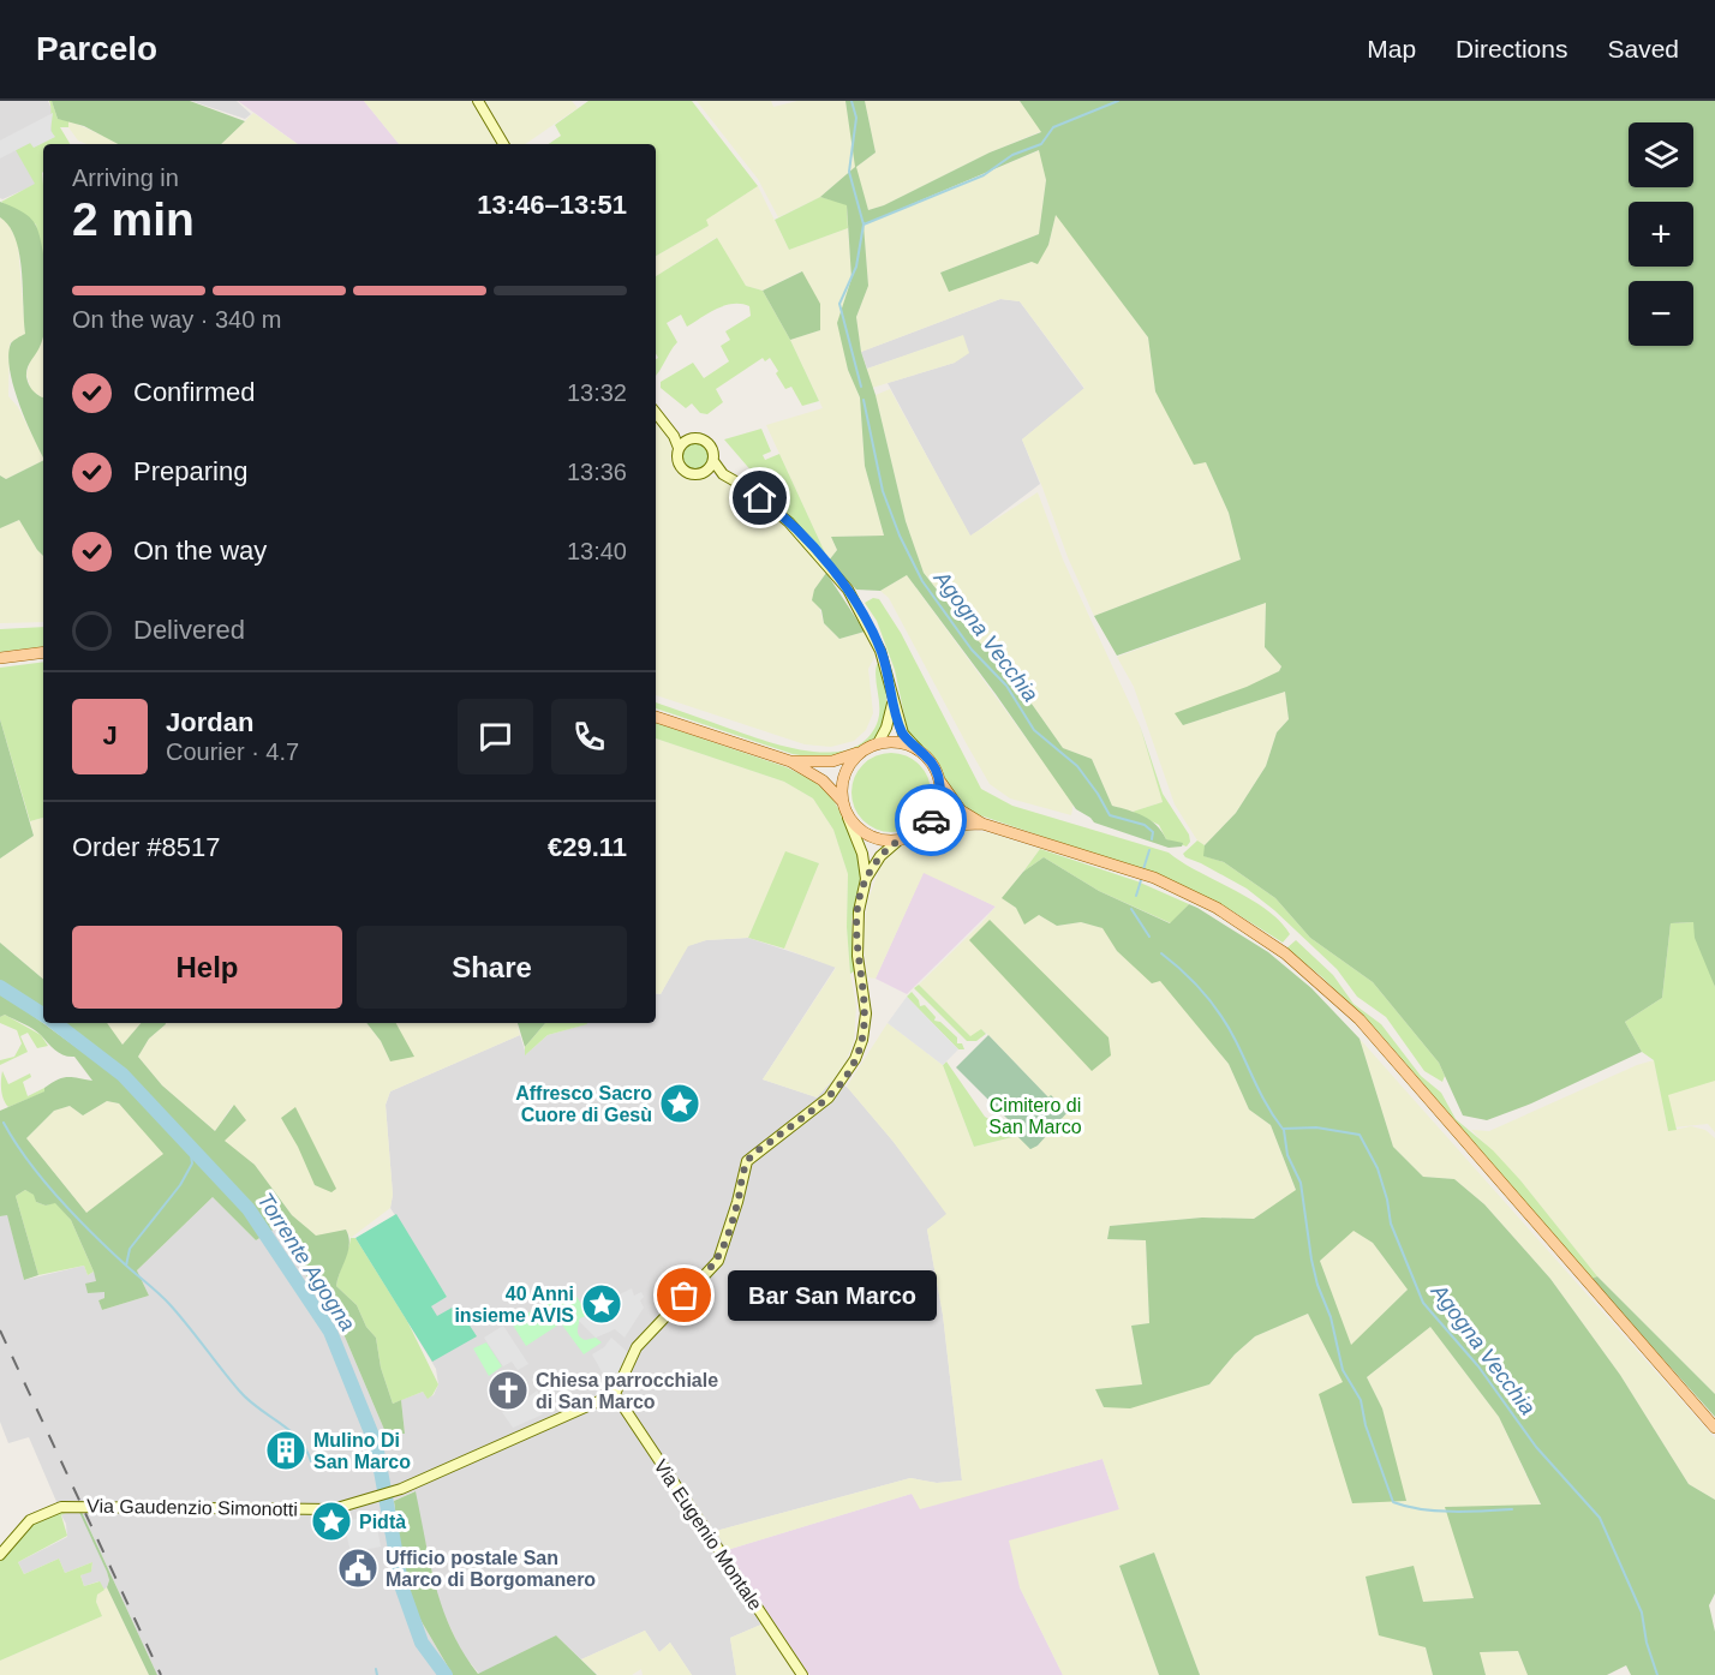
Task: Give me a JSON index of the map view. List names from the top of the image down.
{
  "streets": {
    "street": ["Via Gaudenzio Simonotti", "Via Eugenio Montale"]
  },
  "crossings": [
    ["Via Gaudenzio Simonotti", "Via Eugenio Montale"]
  ],
  "water": ["Agogna Vecchia", "Torrente Agogna"],
  "parks": ["Cimitero di San Marco"],
  "places": {
    "place": ["Affresco Sacro Cuore di Gesù", "40 Anni insieme AVIS", "Pidtà"],
    "other": ["Bar San Marco"],
    "church": ["Chiesa parrocchiale di San Marco"],
    "building": ["Mulino Di San Marco"],
    "public building": ["Ufficio postale San Marco di Borgomanero"]
  },
  "page": {
    "header": "Parcelo",
    "nav": ["Map", "Directions", "Saved"],
    "map_buttons": ["+", "−"],
    "heading": ["2 min", "Arriving in", "13:46–13:51"],
    "panel": [
      "Jordan",
      "Courier · 4.7",
      "Order #8517",
      "€29.11"
    ],
    "bar": "On the way · 340 m",
    "list": [
      ["Confirmed", "13:32"],
      ["Preparing", "13:36"],
      ["On the way", "13:40"],
      "Delivered"
    ],
    "round": "J",
    "buttons": ["Help", "Share"],
    "bubble": "Bar San Marco"
  }
}
